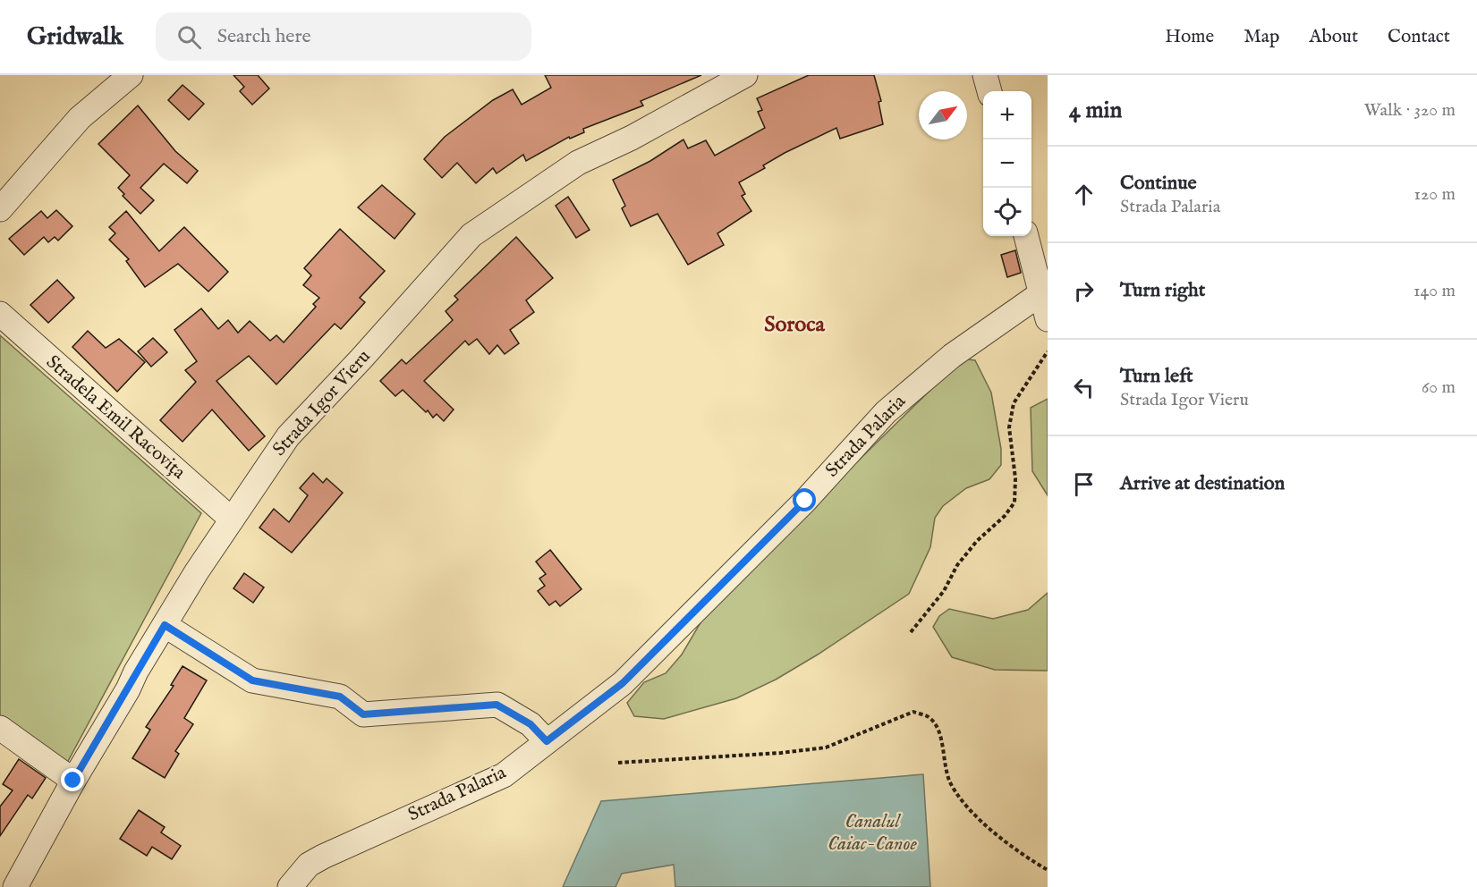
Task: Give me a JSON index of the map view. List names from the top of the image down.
{
  "streets": {
    "street": ["Strada Igor Vieru", "Stradela Emil Racovița", "Strada Palaria"]
  },
  "crossings": [
    ["Strada Igor Vieru", "Stradela Emil Racovița"]
  ],
  "districts": ["Soroca"],
  "water": ["Canalul Caiac-Canoe"],
  "north": "top right",
  "page": {
    "header": "Gridwalk",
    "search": "Search here",
    "nav": [
      "Home",
      "Map",
      "About",
      "Contact"
    ],
    "heading": ["4 min", "Walk · 320 m"],
    "map_buttons": ["+", "−"],
    "list": [
      ["Continue", "Strada Palaria", "120 m"],
      ["Turn right", "140 m"],
      ["Turn left", "Strada Igor Vieru", "60 m"],
      "Arrive at destination"
    ]
  }
}
